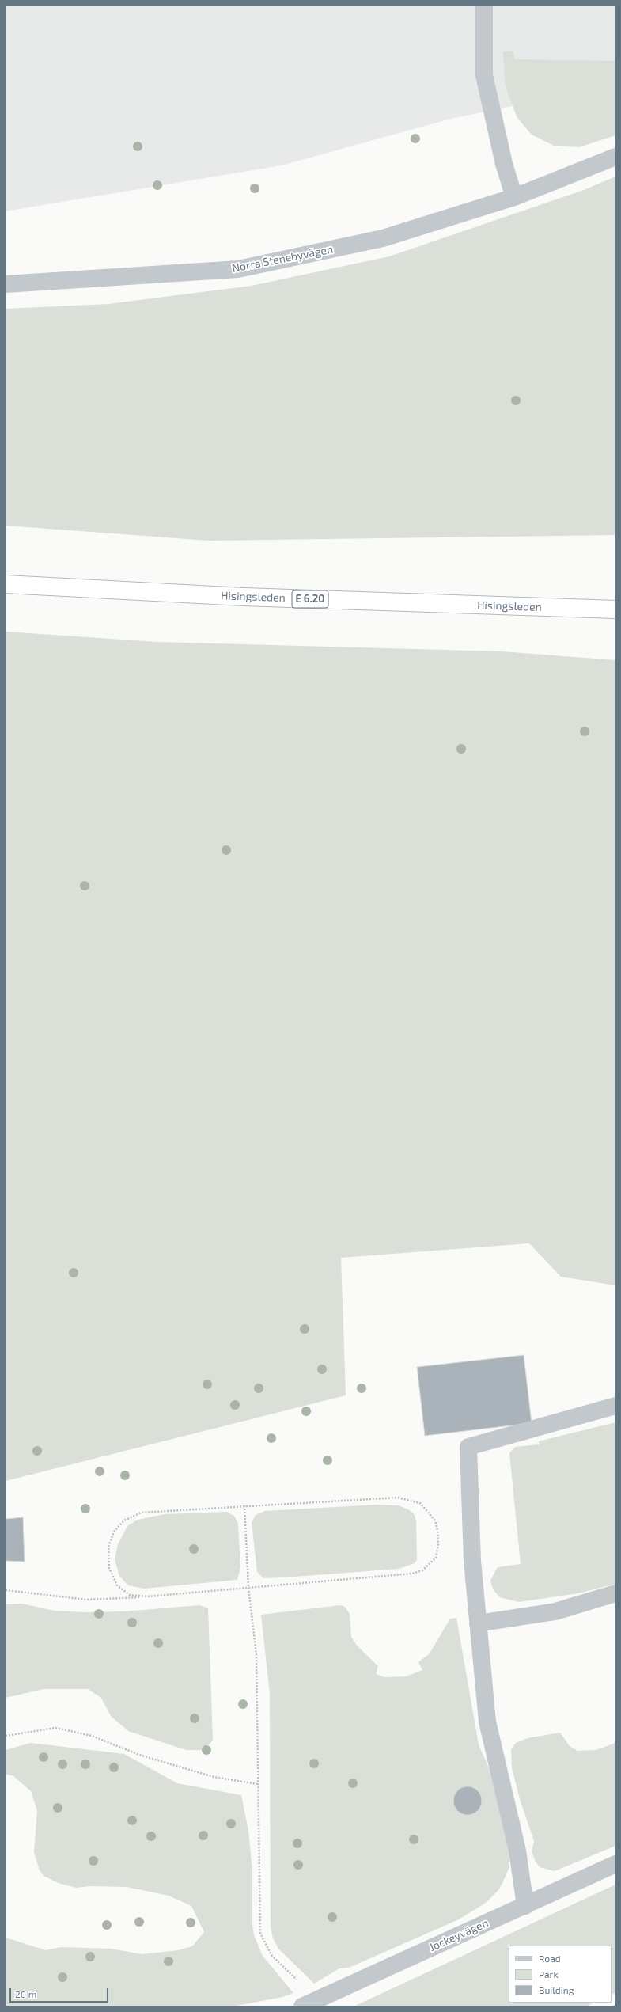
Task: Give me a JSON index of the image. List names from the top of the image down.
{
  "streets": {
    "highway": ["Hisingsleden", "E 6.20"],
    "street": ["Norra Stenebyvägen", "Jockeyvägen"]
  },
  "legend": ["Road", "Park", "Building"],
  "scale_bar": "20 m"
}
